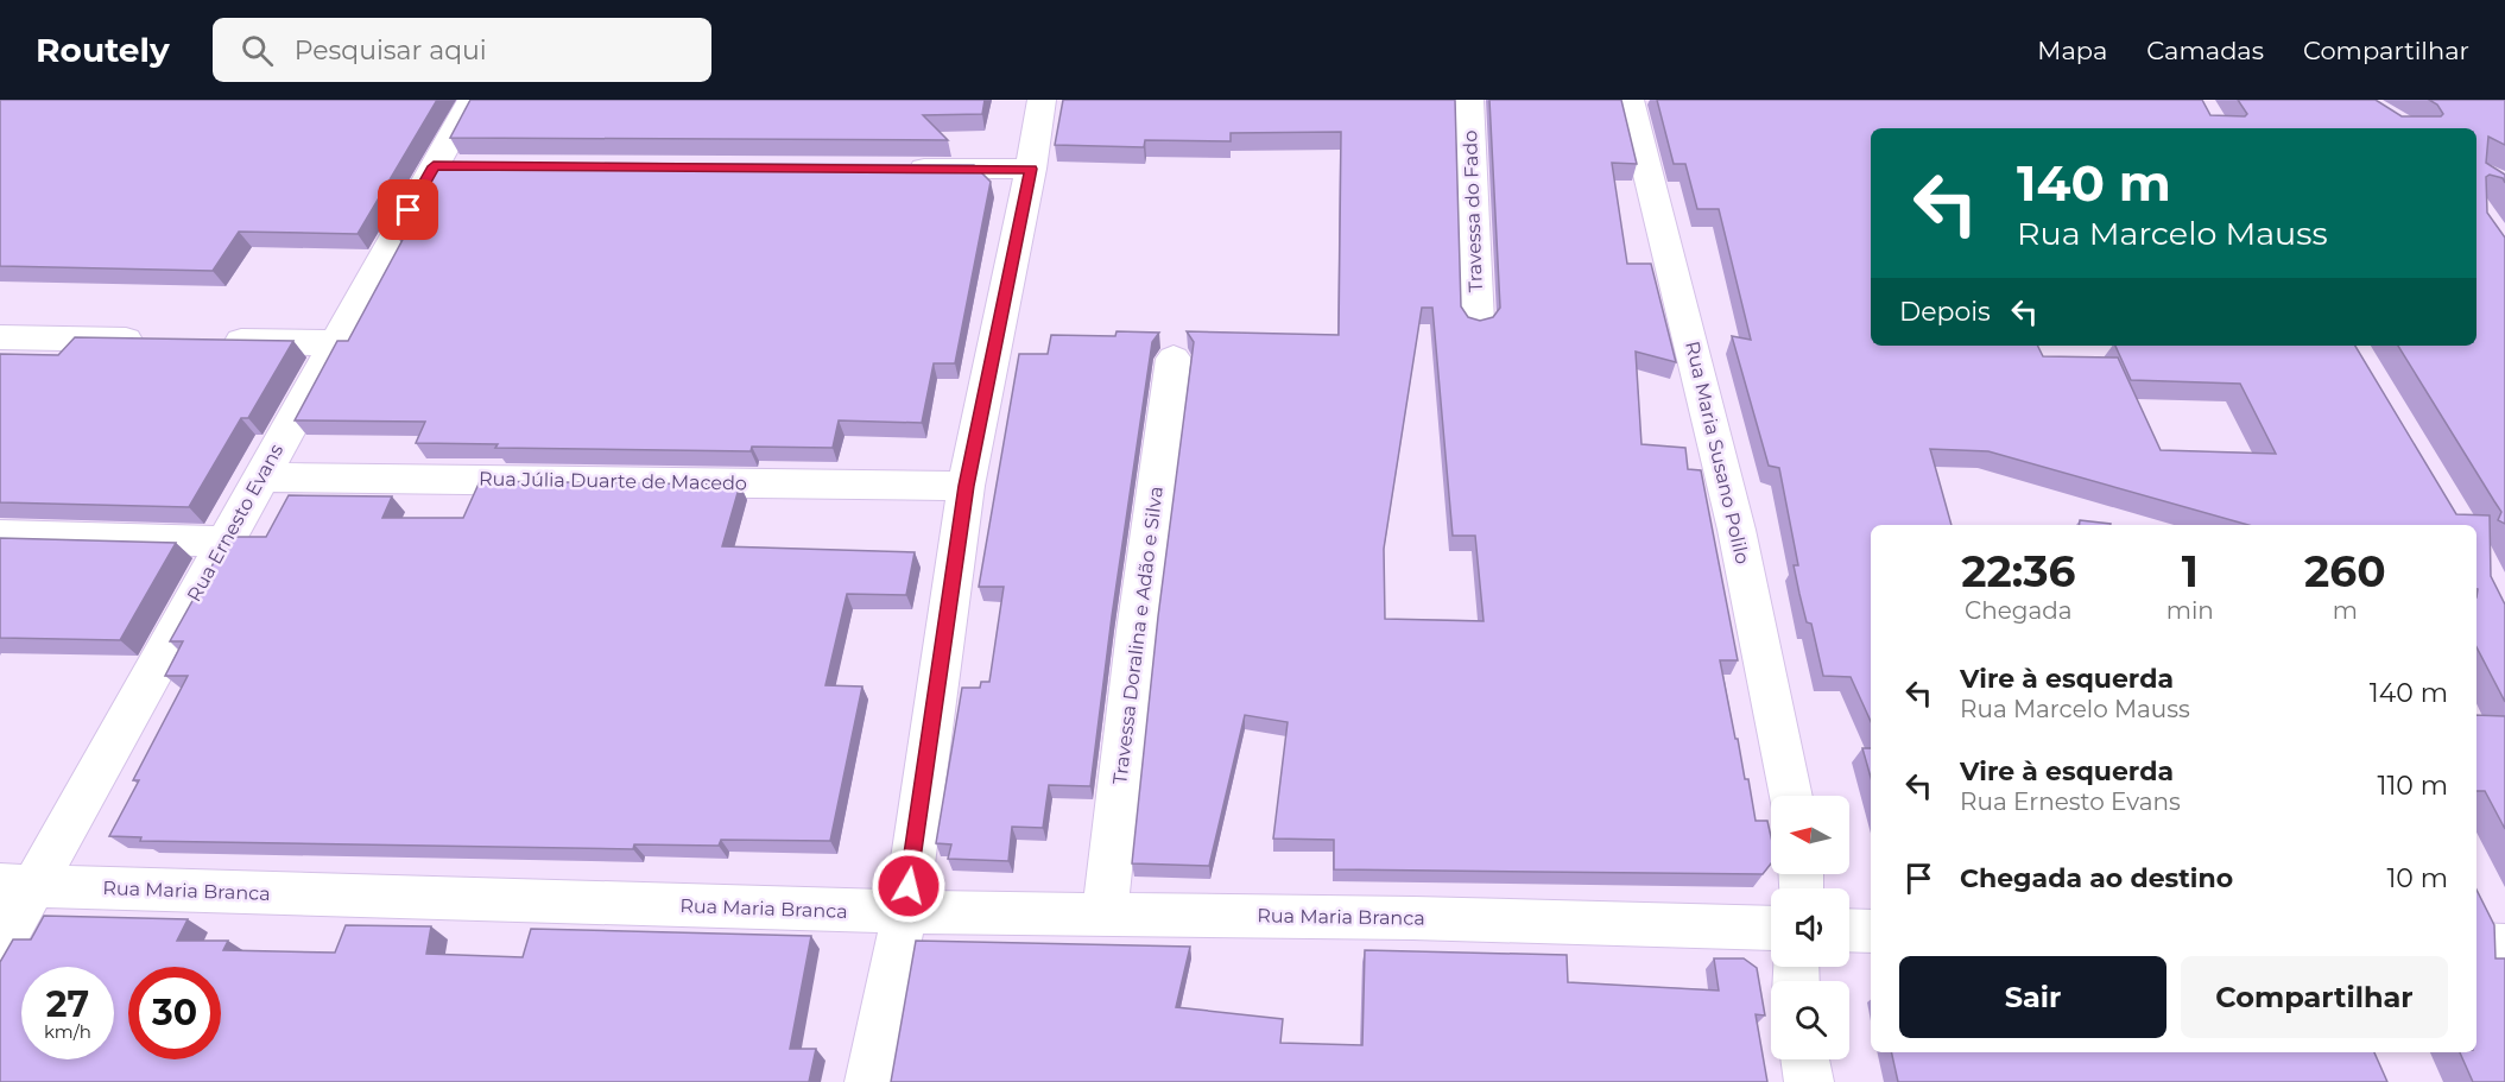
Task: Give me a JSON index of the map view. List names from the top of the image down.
{
  "streets": {
    "street": [
      "Travessa do Fado",
      "Rua Maria Susano Polilo",
      "Rua Júlia Duarte de Macedo",
      "Rua Ernesto Evans",
      "Travessa Doralina e Adão e Silva",
      "Rua Maria Branca"
    ]
  },
  "crossings": [
    ["Rua Júlia Duarte de Macedo", "Rua Ernesto Evans"],
    ["Rua Ernesto Evans", "Rua Maria Branca"],
    ["Travessa Doralina e Adão e Silva", "Rua Maria Branca"]
  ],
  "north": "left",
  "page": {
    "header": "Routely",
    "search": "Pesquisar aqui",
    "nav": ["Mapa", "Camadas", "Compartilhar"],
    "turn": ["140 m", "Rua Marcelo Mauss"],
    "then": "Depois",
    "eta": [
      "22:36",
      "Chegada",
      "1",
      "min",
      "260",
      "m"
    ],
    "list": [
      {
        "name": "Vire à esquerda",
        "note": "Rua Marcelo Mauss",
        "value": "140 m"
      },
      {
        "name": "Vire à esquerda",
        "note": "Rua Ernesto Evans",
        "value": "110 m"
      },
      {
        "name": "Chegada ao destino",
        "value": "10 m"
      }
    ],
    "buttons": ["Sair", "Compartilhar"],
    "speed": "27 km/h",
    "limit": "30"
  }
}
